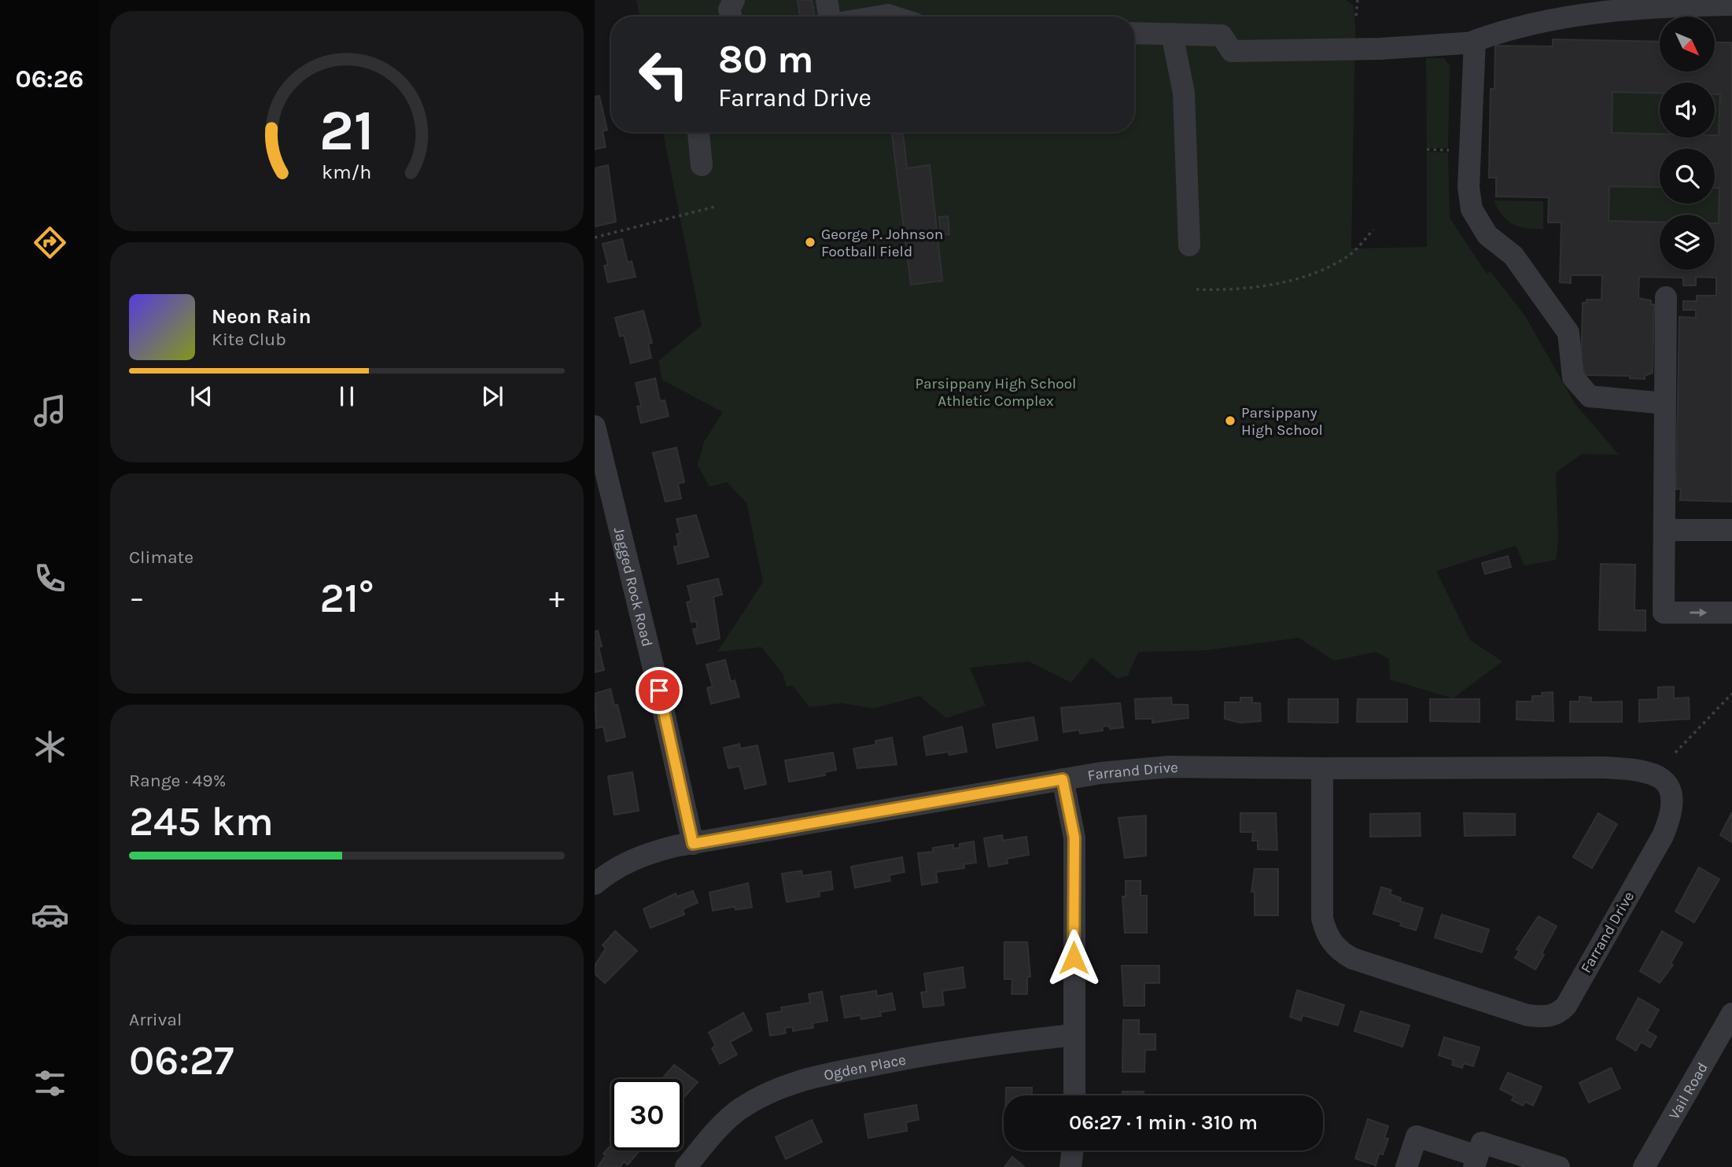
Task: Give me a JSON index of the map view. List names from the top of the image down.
{
  "streets": {
    "street": [
      "Jagged Rock Road",
      "Farrand Drive",
      "Ogden Place",
      "Vail Road"
    ]
  },
  "crossings": [
    ["Jagged Rock Road", "Farrand Drive"]
  ],
  "parks": ["Parsippany High School Athletic Complex"],
  "places": ["George P. Johnson Football Field", "Parsippany High School"],
  "north": "bottom right",
  "page": {
    "tabs": "06:26",
    "turn": ["80 m", "Farrand Drive"],
    "song": ["Neon Rain", "Kite Club"],
    "tile": [
      "Climate",
      ["Range · 49%", "245 km"],
      ["Arrival", "06:27"]
    ],
    "heat": ["−", "21°", "+"],
    "limit": "30",
    "trip": "06:27 · 1 min · 310 m",
    "gauge": ["21", "km/h"]
  }
}
